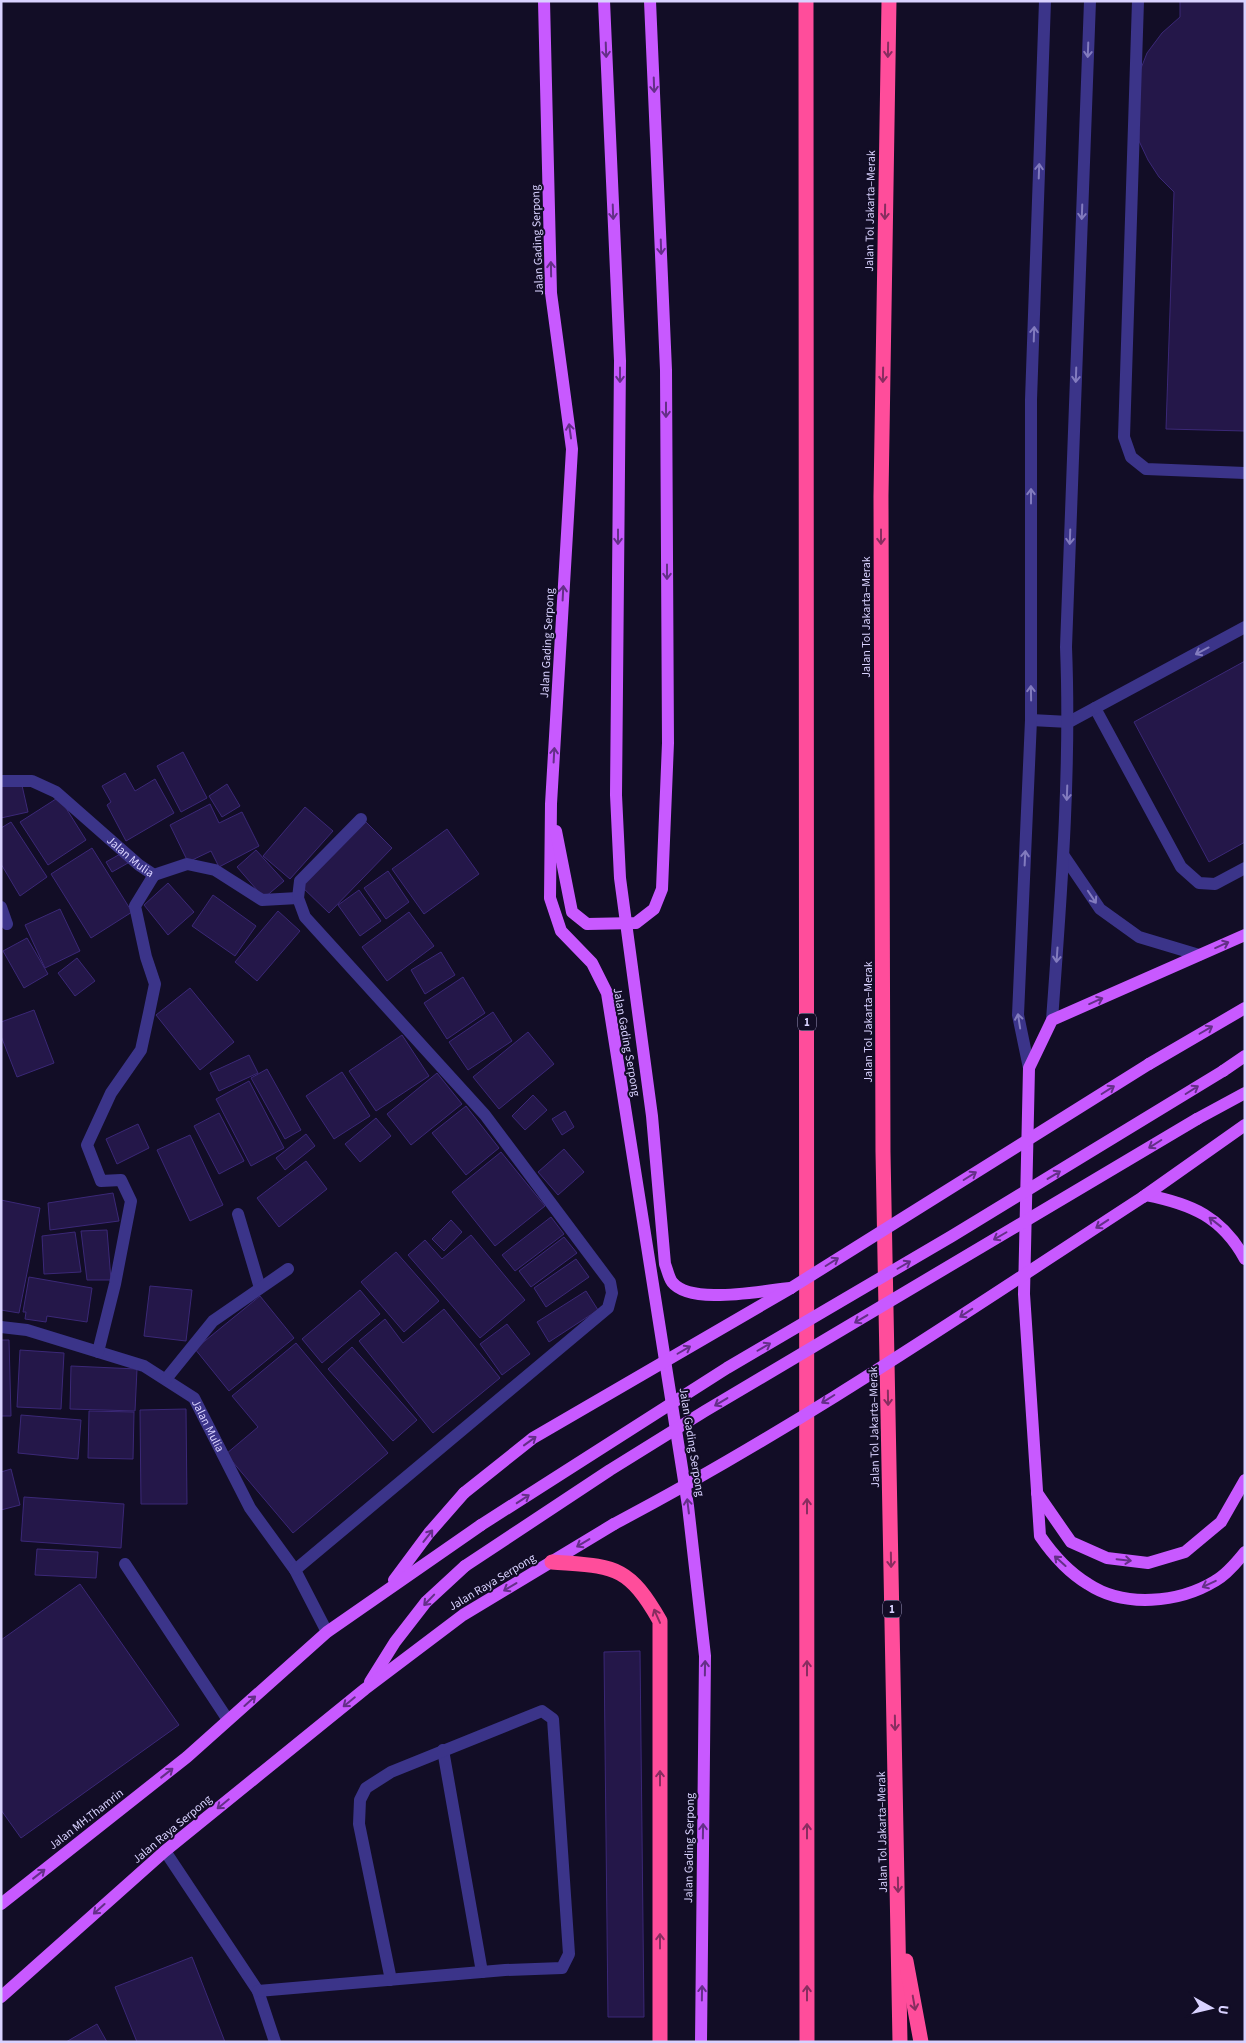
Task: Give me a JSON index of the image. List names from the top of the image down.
{
  "streets": {
    "highway": ["Jalan Tol Jakarta–Merak", "1"],
    "main road": ["Jalan Gading Serpong", "Jalan Raya Serpong", "Jalan MH.Thamrin"],
    "street": ["Jalan Mulia"]
  },
  "one_way": ["Jalan MH.Thamrin"],
  "north": "right"
}
